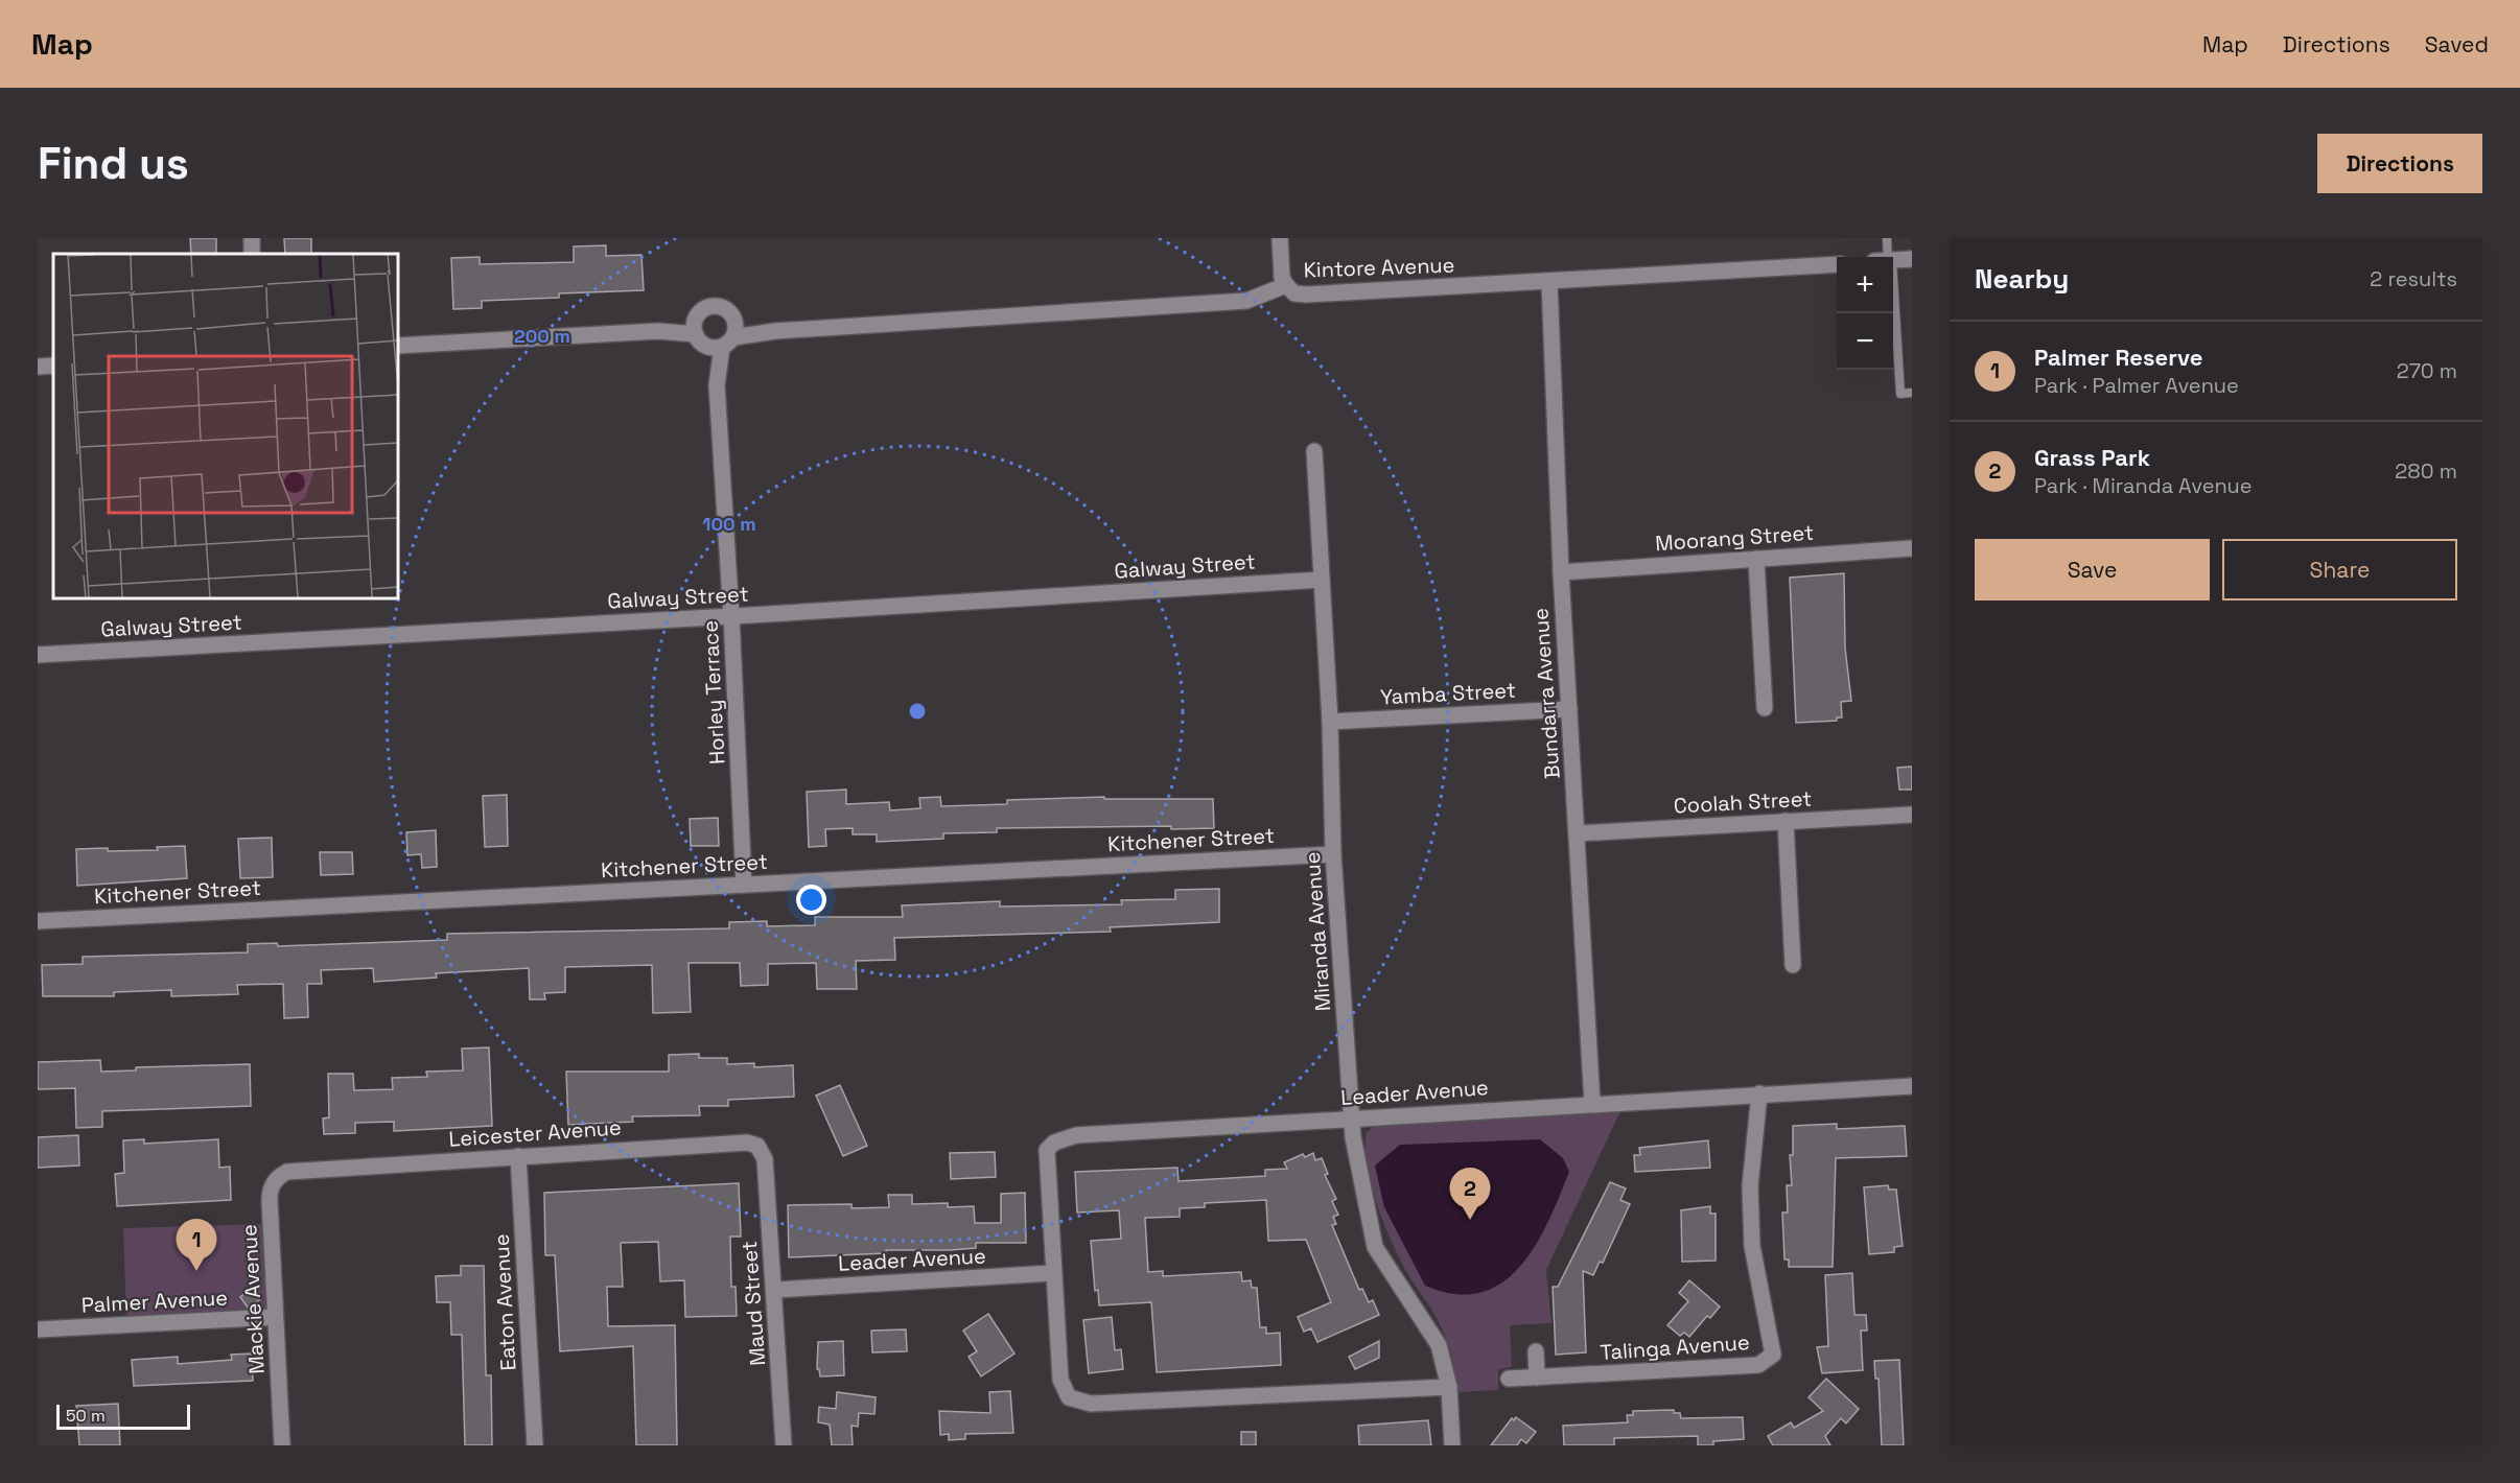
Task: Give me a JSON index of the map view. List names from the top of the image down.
{
  "streets": {
    "street": [
      "Kintore Avenue",
      "Moorang Street",
      "Galway Street",
      "Horley Terrace",
      "Yamba Street",
      "Bundarra Avenue",
      "Coolah Street",
      "Kitchener Street",
      "Miranda Avenue",
      "Leader Avenue",
      "Leicester Avenue",
      "Mackie Avenue",
      "Palmer Avenue",
      "Eaton Avenue",
      "Maud Street",
      "Talinga Avenue"
    ]
  },
  "crossings": [
    ["Kintore Avenue", "Horley Terrace"],
    ["Kintore Avenue", "Bundarra Avenue"],
    ["Moorang Street", "Bundarra Avenue"],
    ["Galway Street", "Horley Terrace"],
    ["Galway Street", "Miranda Avenue"],
    ["Horley Terrace", "Kitchener Street"],
    ["Yamba Street", "Bundarra Avenue"],
    ["Yamba Street", "Miranda Avenue"],
    ["Bundarra Avenue", "Coolah Street"],
    ["Bundarra Avenue", "Leader Avenue"],
    ["Kitchener Street", "Miranda Avenue"],
    ["Miranda Avenue", "Leader Avenue"],
    ["Leader Avenue", "Maud Street"],
    ["Leader Avenue", "Talinga Avenue"],
    ["Leicester Avenue", "Mackie Avenue"],
    ["Leicester Avenue", "Eaton Avenue"],
    ["Leicester Avenue", "Maud Street"],
    ["Mackie Avenue", "Palmer Avenue"]
  ],
  "scale_bar": "50 m",
  "page": {
    "header": "Map",
    "nav": ["Map", "Directions", "Saved"],
    "buttons": [
      "Directions",
      ["Save", "Share"]
    ],
    "title": "Find us",
    "heading": ["Nearby", "2 results"],
    "map_buttons": ["+", "−"],
    "list": [
      {
        "mark": "1",
        "name": "Palmer Reserve",
        "note": "Park · Palmer Avenue",
        "value": "270 m"
      },
      {
        "mark": "2",
        "name": "Grass Park",
        "note": "Park · Miranda Avenue",
        "value": "280 m"
      }
    ],
    "pins": ["2", "1"],
    "scale": "50 m"
  },
  "rings": ["200 m", "100 m"]
}
